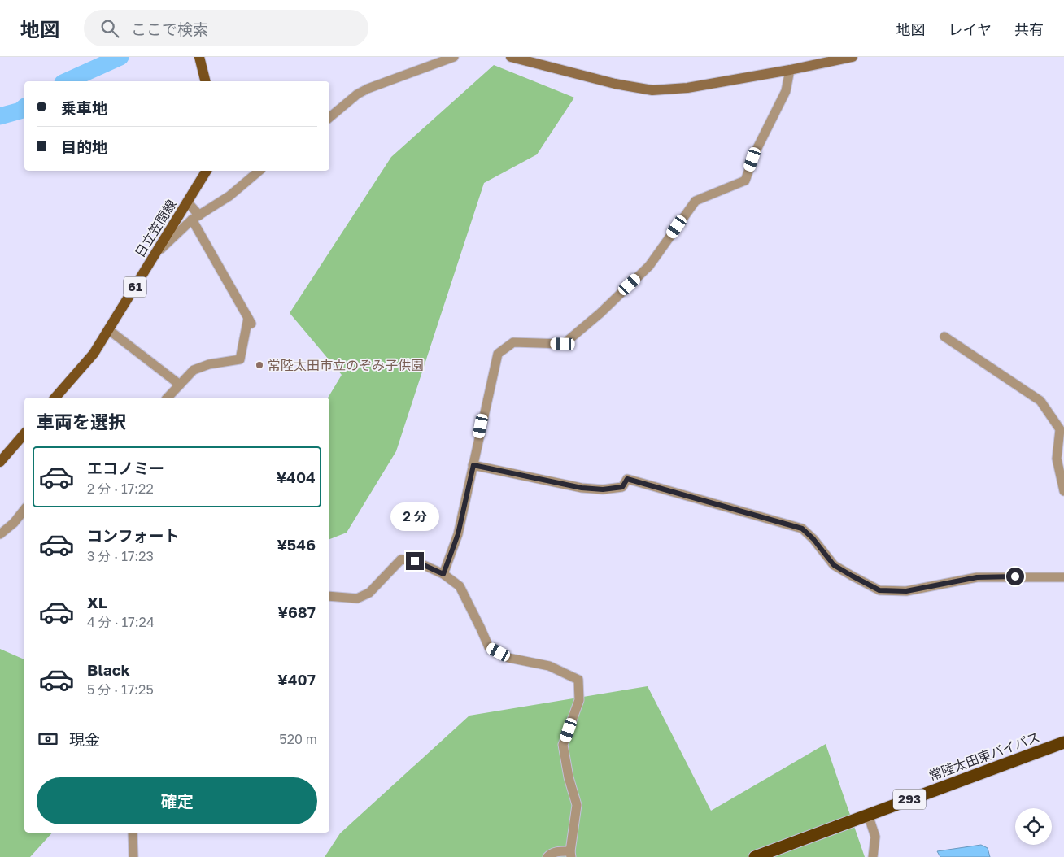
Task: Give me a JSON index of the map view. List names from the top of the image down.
{
  "streets": {
    "highway": ["常陸太田東バイパス", "293"],
    "main road": ["日立笠間線", "61"]
  },
  "places": ["常陸太田市立のぞみ子供園"],
  "page": {
    "header": "地図",
    "search": "ここで検索",
    "nav": ["地図", "レイヤ", "共有"],
    "banner": ["乗車地", "目的地"],
    "heading": "車両を選択",
    "list": [
      {
        "name": "エコノミー",
        "note": "2 分 · 17:22",
        "value": "¥404"
      },
      {
        "name": "コンフォート",
        "note": "3 分 · 17:23",
        "value": "¥546"
      },
      {
        "name": "XL",
        "note": "4 分 · 17:24",
        "value": "¥687"
      },
      {
        "name": "Black",
        "note": "5 分 · 17:25",
        "value": "¥407"
      }
    ],
    "bubble": "2 分",
    "pay": ["現金", "520 m"],
    "buttons": "確定"
  }
}
